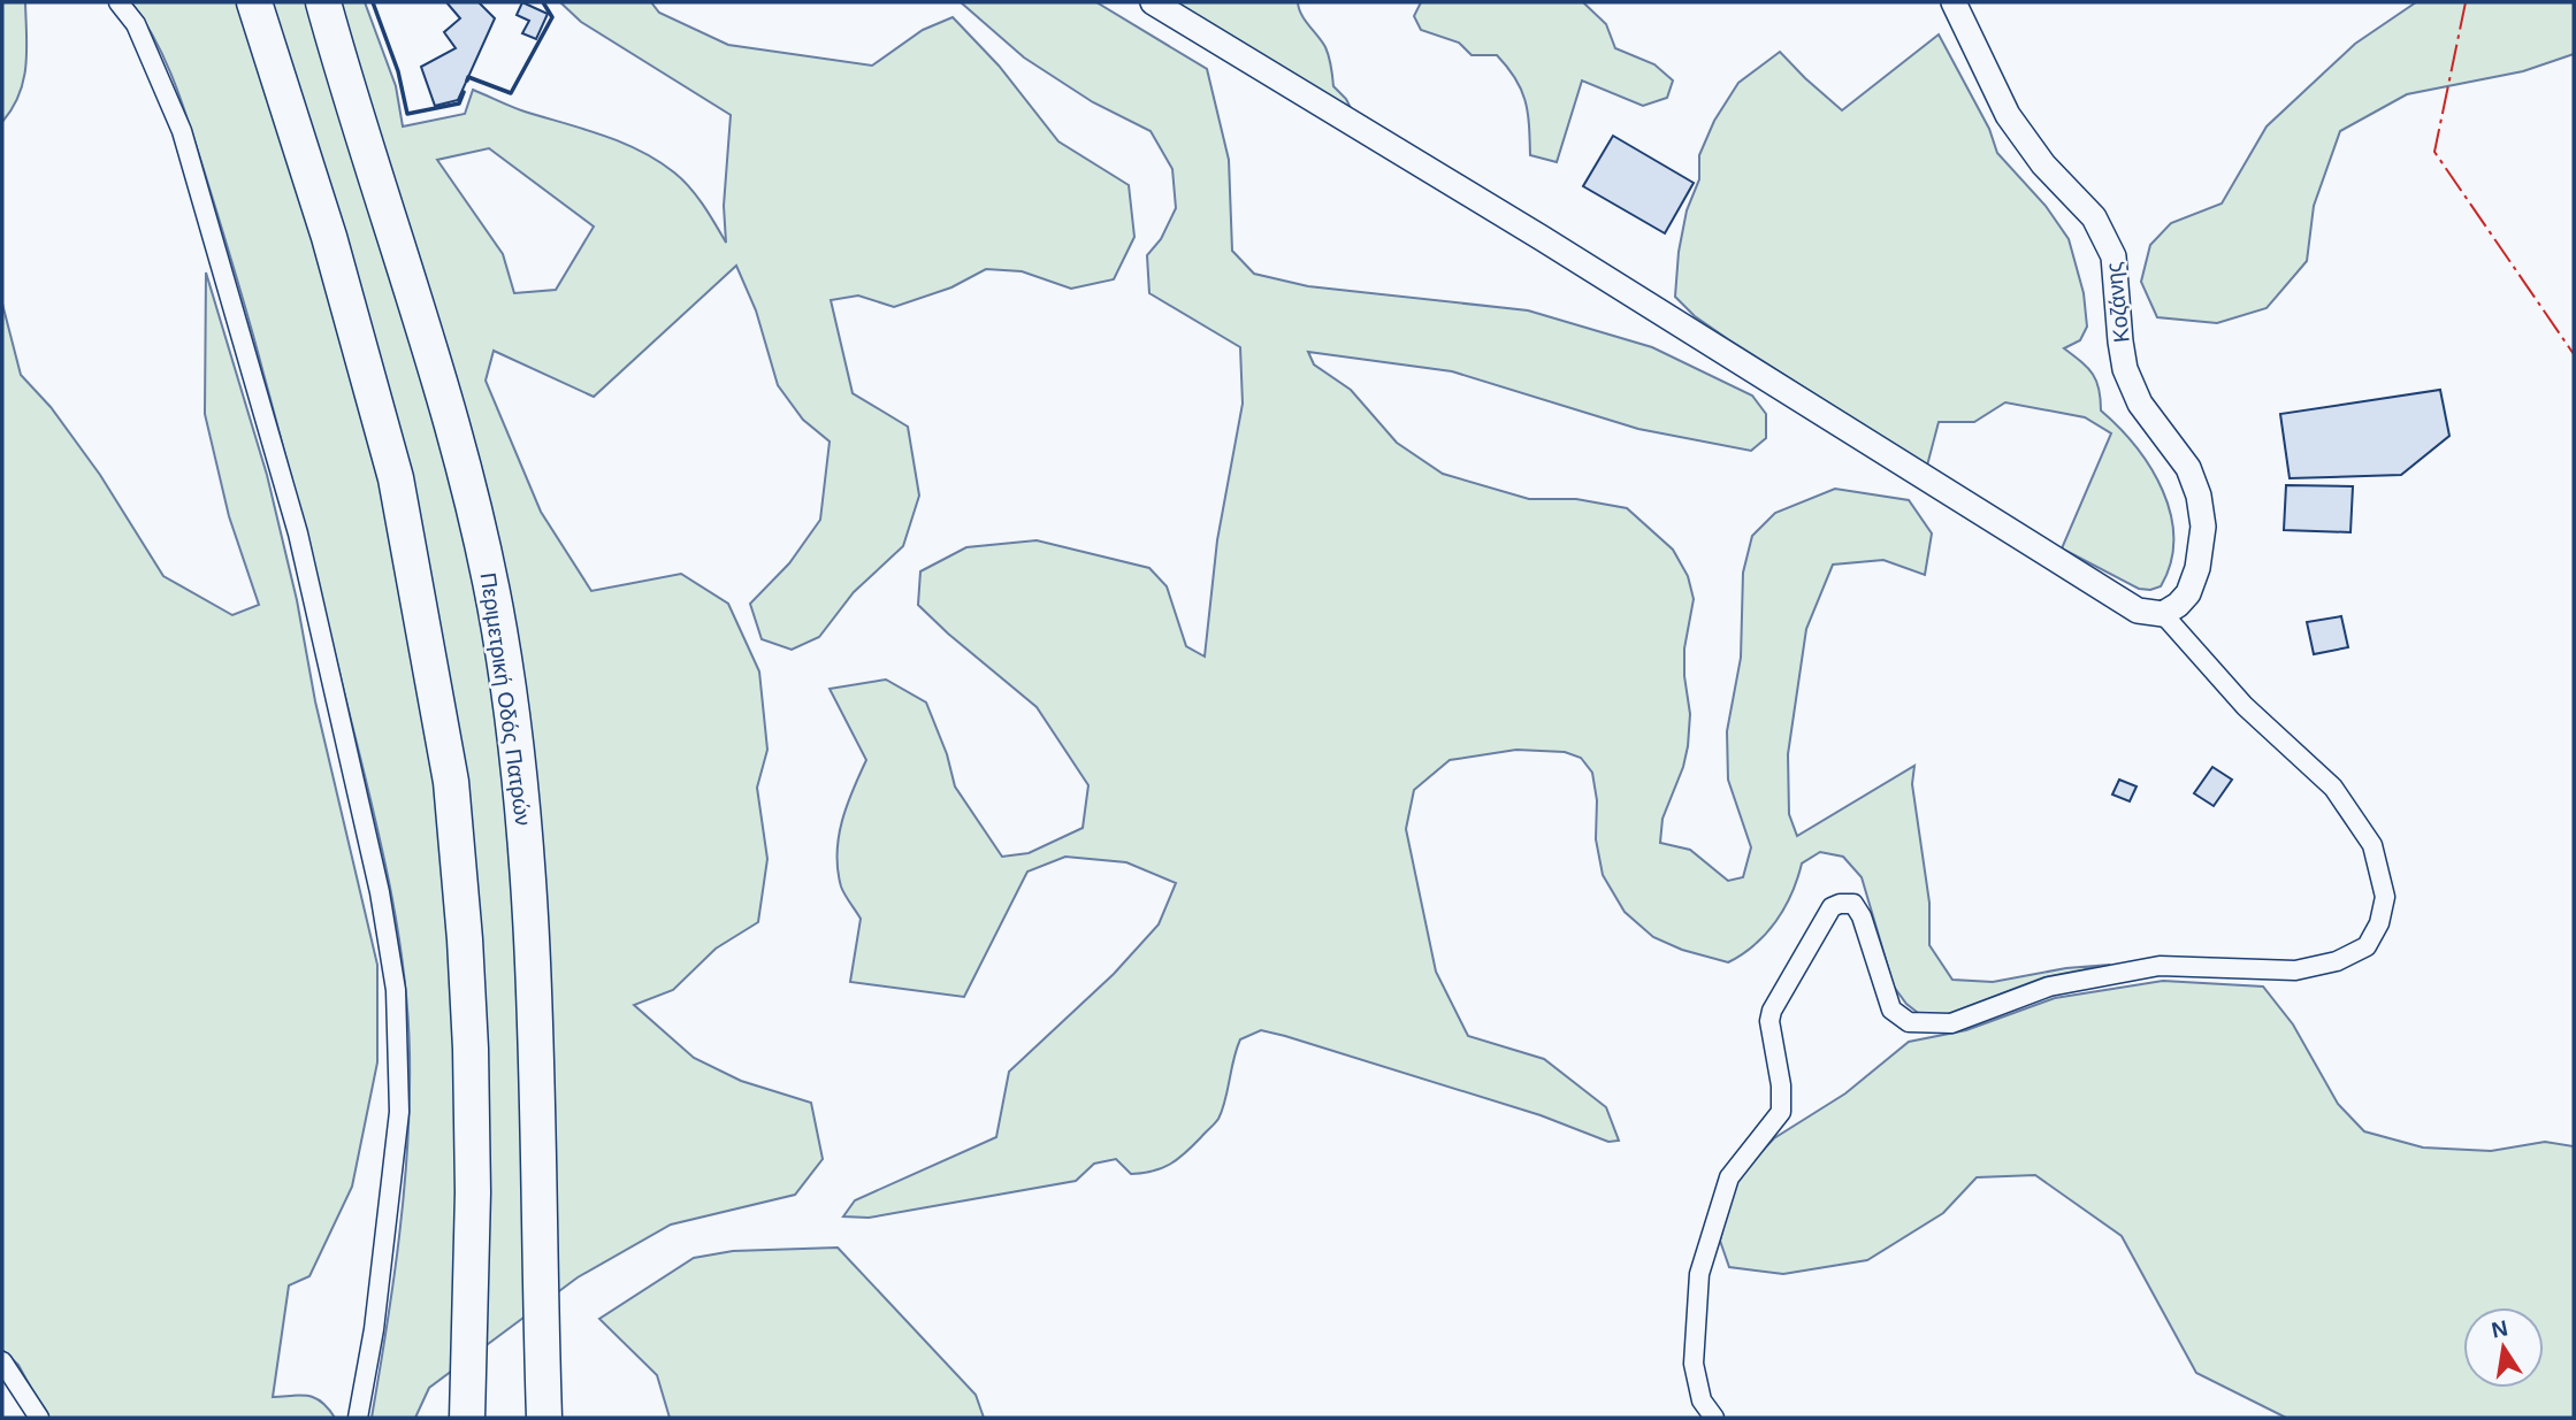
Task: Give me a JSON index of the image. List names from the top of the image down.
{
  "streets": {
    "highway": ["Περιμετρική Οδός Πατρών"],
    "street": ["Κοζάνης"]
  },
  "north": "top"
}
